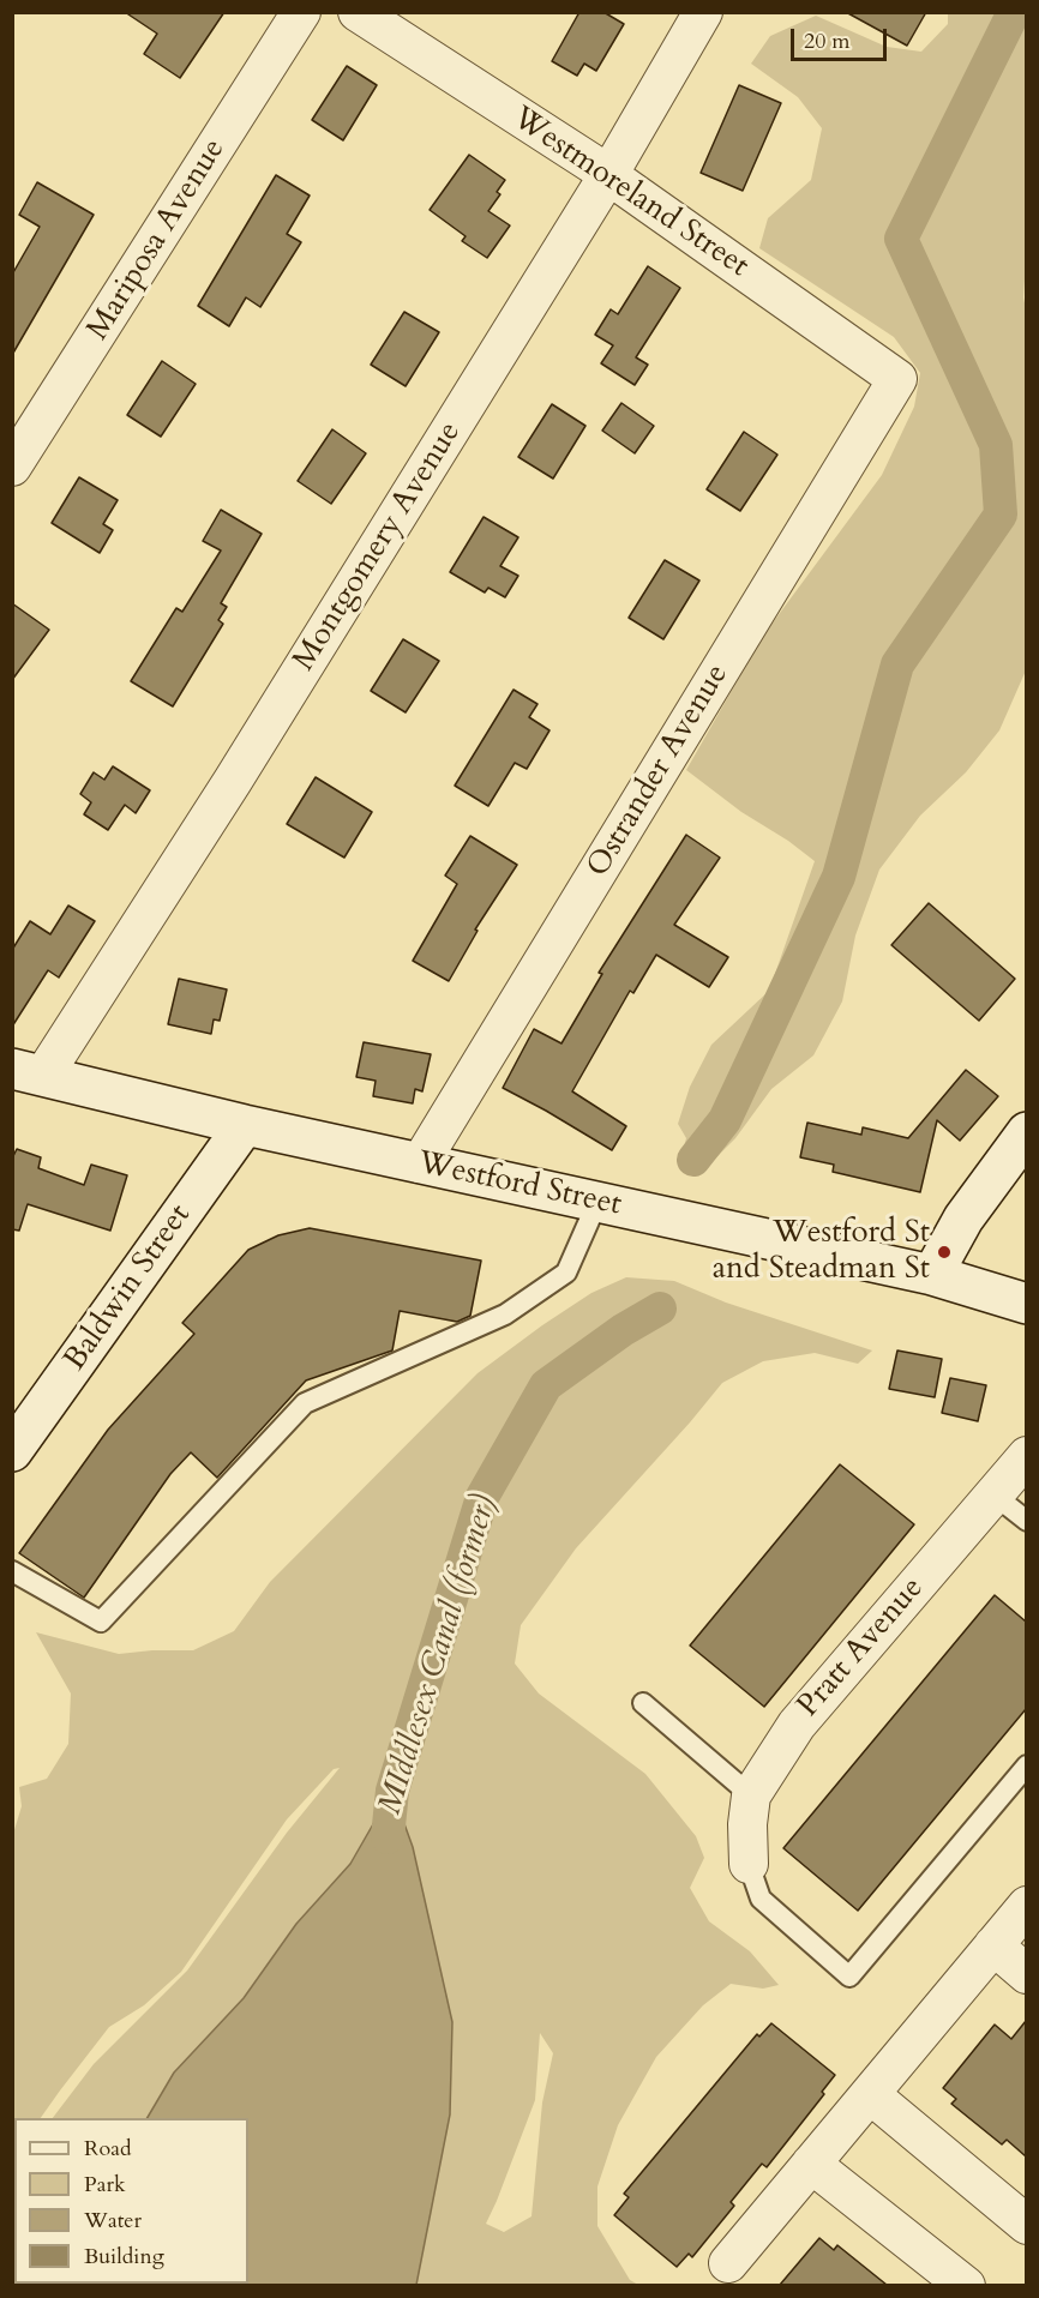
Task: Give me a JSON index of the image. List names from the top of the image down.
{
  "streets": {
    "main road": ["Westford Street", "Baldwin Street"],
    "street": [
      "Westmoreland Street",
      "Mariposa Avenue",
      "Montgomery Avenue",
      "Ostrander Avenue",
      "Pratt Avenue"
    ]
  },
  "crossings": [
    ["Westmoreland Street", "Montgomery Avenue"],
    ["Westmoreland Street", "Ostrander Avenue"],
    ["Montgomery Avenue", "Westford Street"],
    ["Ostrander Avenue", "Westford Street"],
    ["Westford Street", "Baldwin Street"]
  ],
  "water": ["MIddlesex Canal (former)"],
  "places": ["Westford St and Steadman St"],
  "legend": [
    "Road",
    "Park",
    "Water",
    "Building"
  ],
  "scale_bar": "20 m"
}
